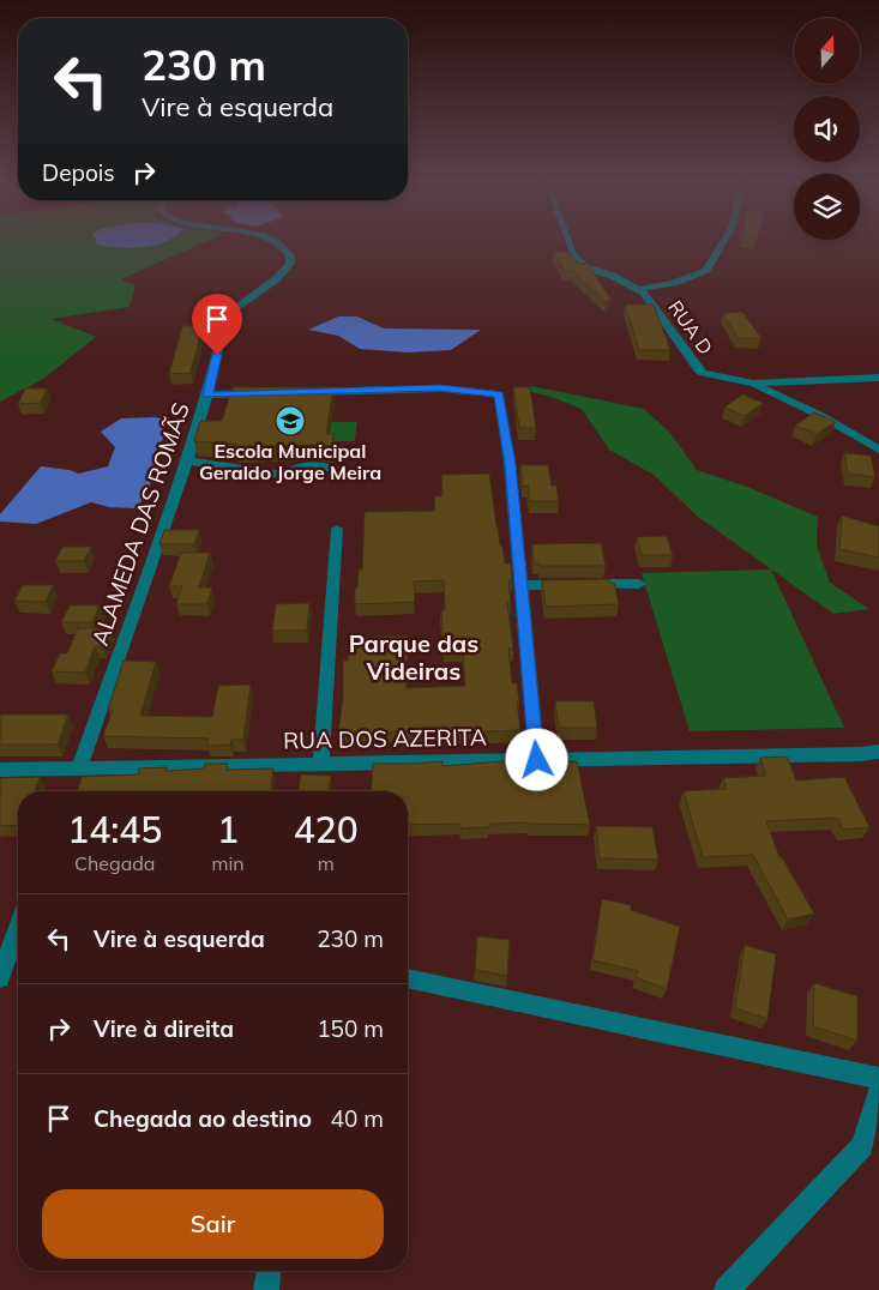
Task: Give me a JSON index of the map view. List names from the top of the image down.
{
  "streets": {
    "street": ["RUA D", "ALAMEDA DAS ROMÃS", "RUA DOS AZERITA"]
  },
  "crossings": [
    ["ALAMEDA DAS ROMÃS", "RUA DOS AZERITA"]
  ],
  "districts": ["Parque das Videiras"],
  "places": {
    "school or university": ["Escola Municipal Geraldo Jorge Meira"]
  },
  "north": "top",
  "page": {
    "turn": ["230 m", "Vire à esquerda"],
    "then": "Depois",
    "eta": [
      "14:45",
      "Chegada",
      "1",
      "min",
      "420",
      "m"
    ],
    "list": [
      {
        "name": "Vire à esquerda",
        "value": "230 m"
      },
      {
        "name": "Vire à direita",
        "value": "150 m"
      },
      {
        "name": "Chegada ao destino",
        "value": "40 m"
      }
    ],
    "buttons": "Sair"
  }
}
